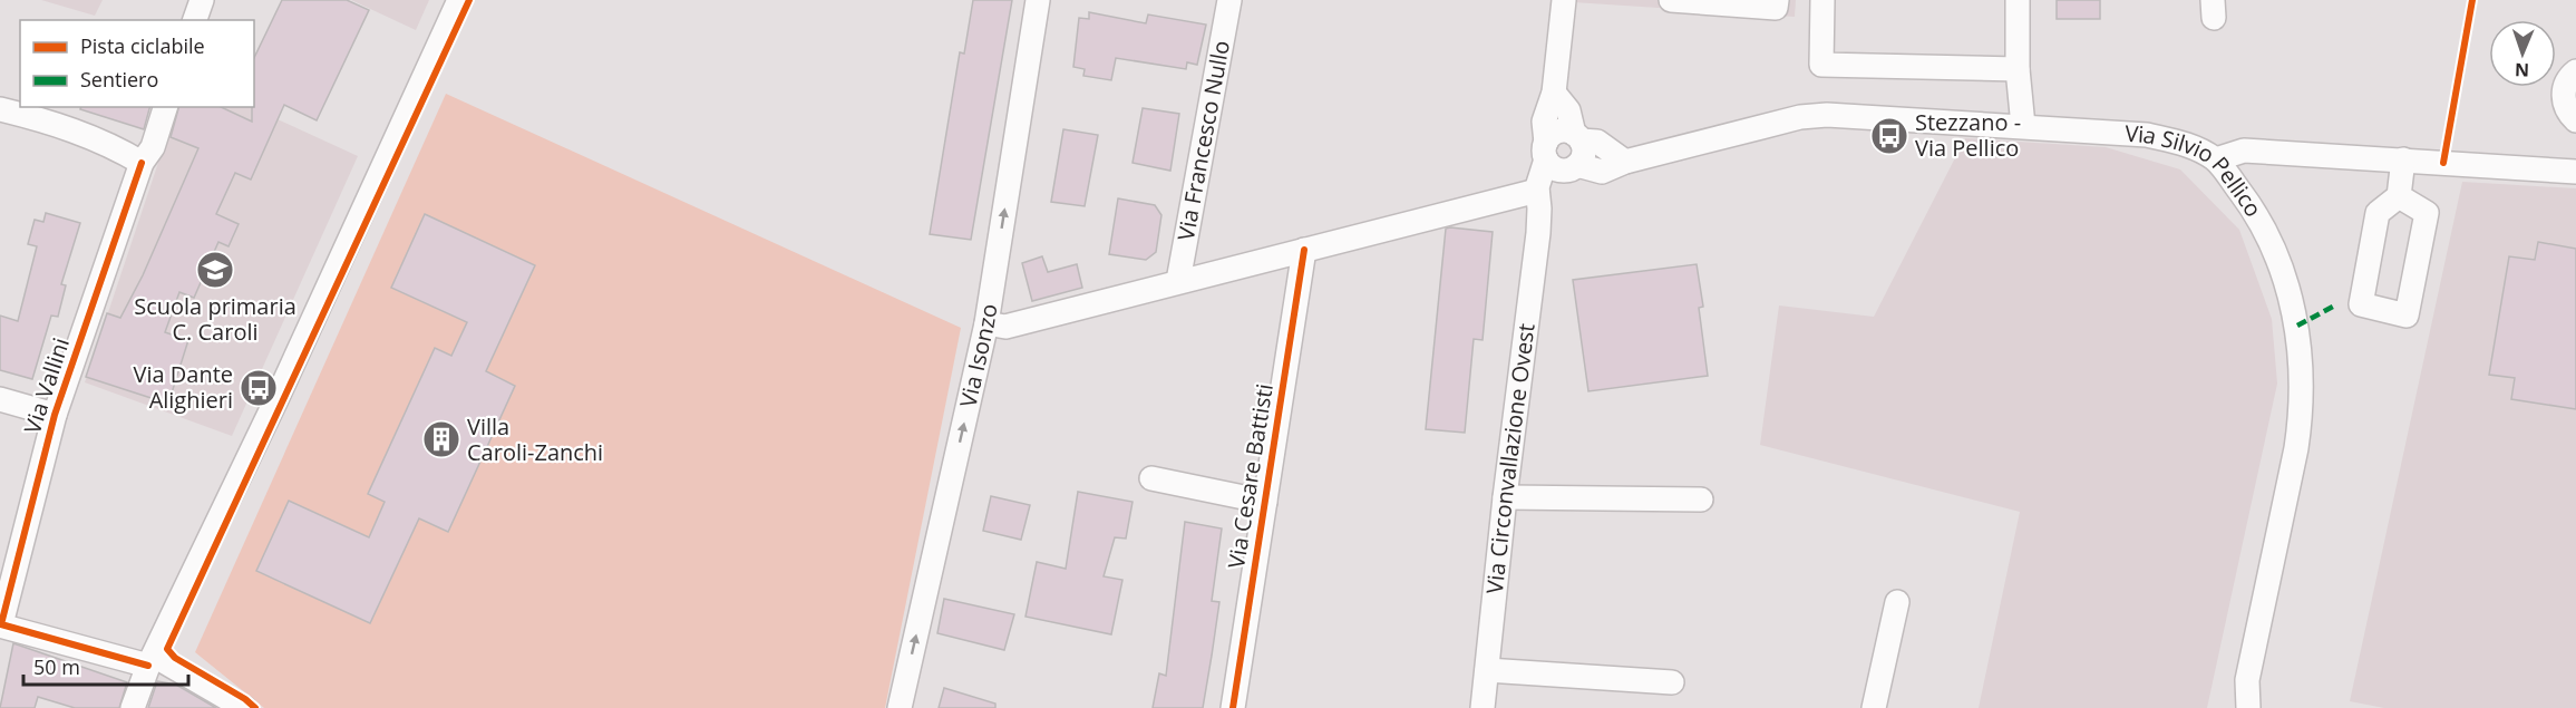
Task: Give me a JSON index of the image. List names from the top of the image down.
{
  "streets": {
    "street": [
      "Via Francesco Nullo",
      "Via Silvio Pellico",
      "Via Isonzo",
      "Via Vallini",
      "Via Circonvallazione Ovest",
      "Via Cesare Battisti"
    ]
  },
  "crossings": [
    ["Via Silvio Pellico", "Via Circonvallazione Ovest"]
  ],
  "one_way": ["Via Isonzo"],
  "places": {
    "bus stop": ["Stezzano - Via Pellico", "Via Dante Alighieri"],
    "school or university": ["Scuola primaria C. Caroli"],
    "building": ["Villa Caroli-Zanchi"]
  },
  "legend": ["Pista ciclabile", "Sentiero"],
  "scale_bar": "50 m",
  "north": "bottom"
}
